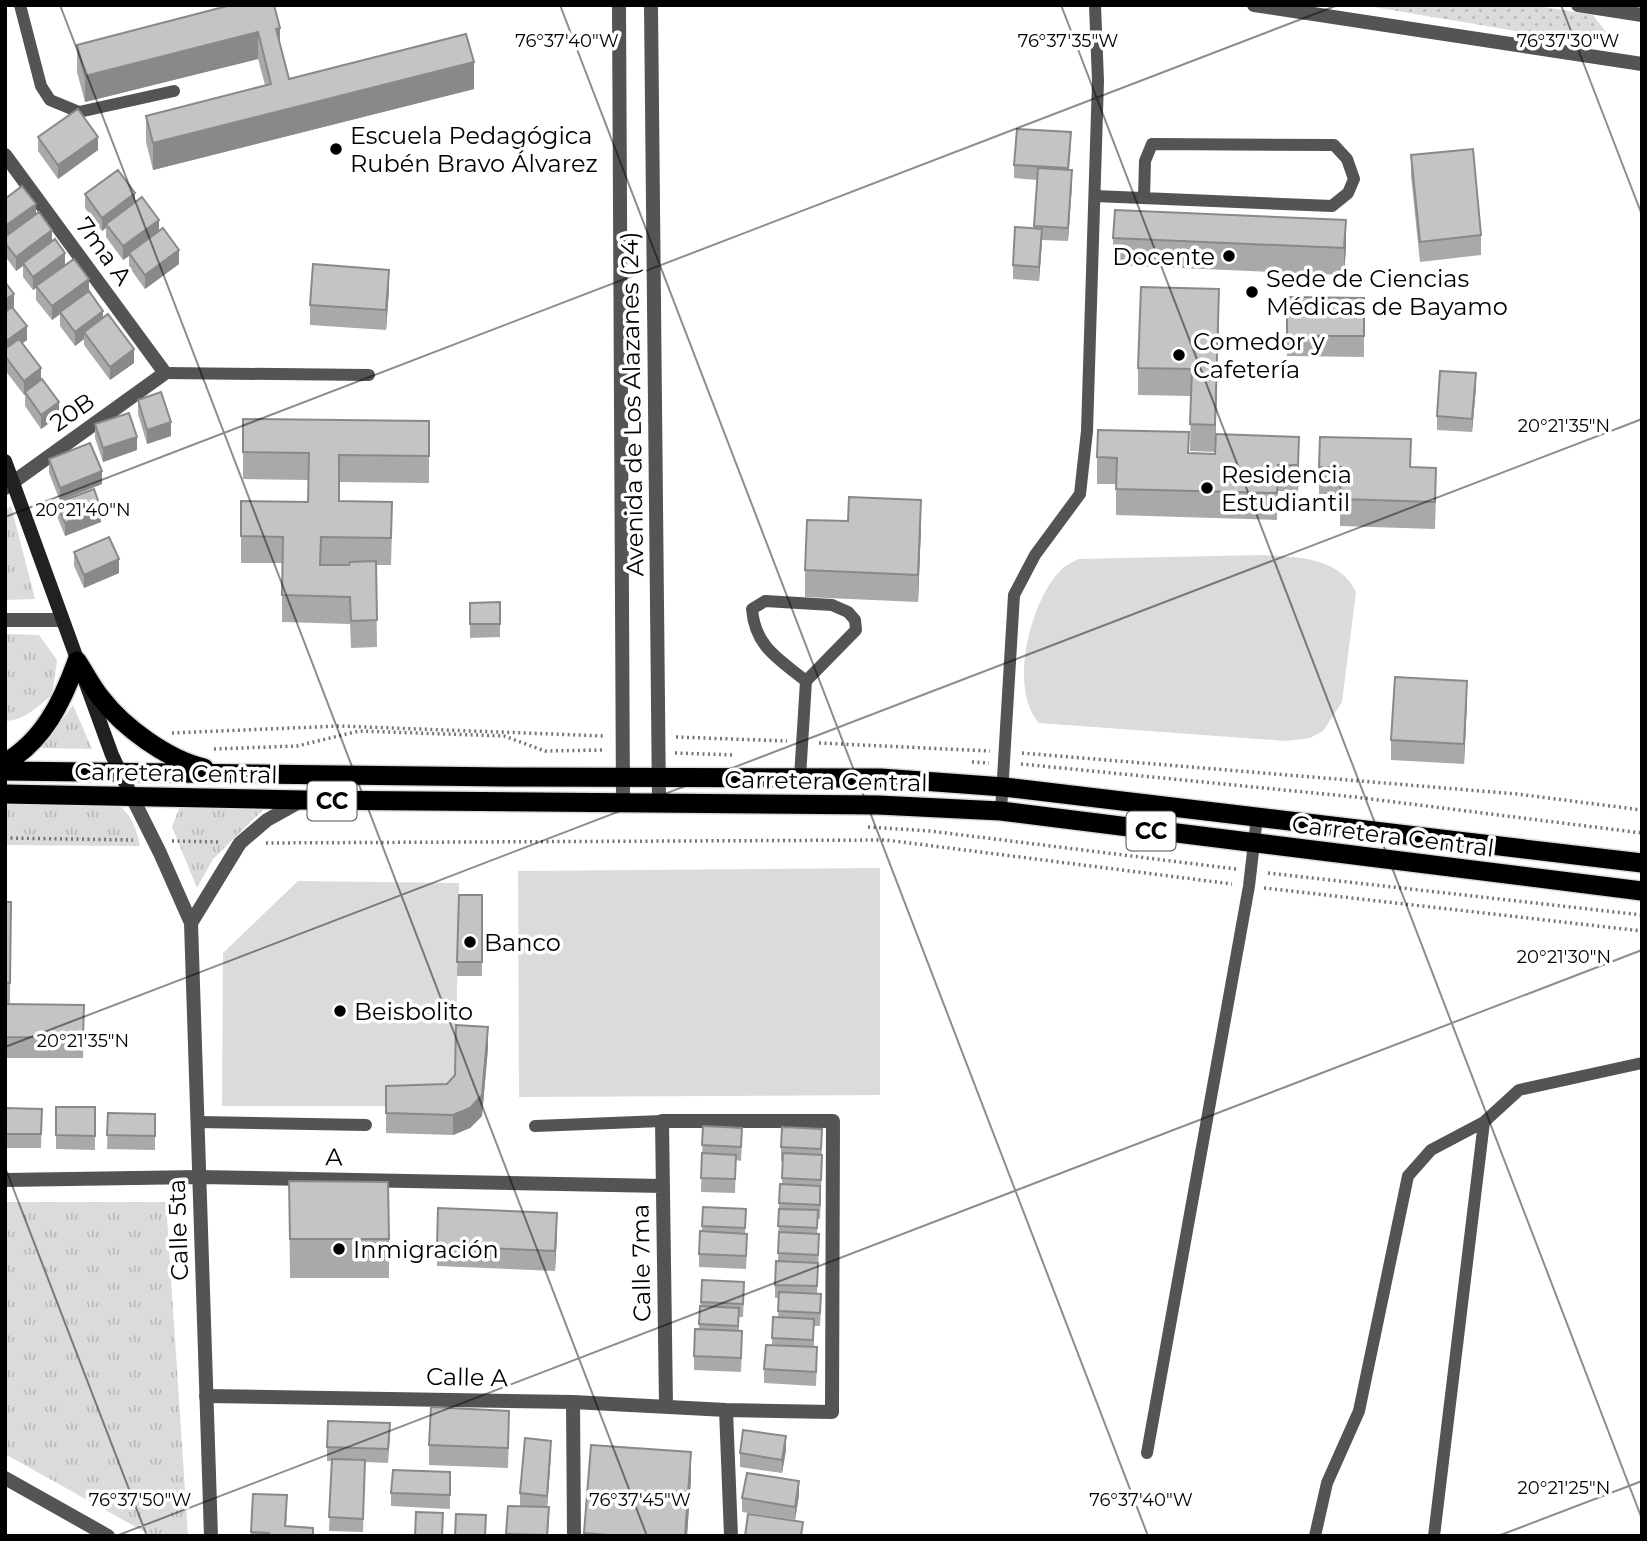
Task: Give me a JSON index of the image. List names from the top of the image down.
{
  "streets": {
    "highway": ["Carretera Central", "CC"],
    "street": [
      "7ma A",
      "Avenida de Los Alazanes (24)",
      "20B",
      "A",
      "Calle 5ta",
      "Calle 7ma",
      "Calle A"
    ]
  },
  "crossings": [
    ["7ma A", "20B"],
    ["Avenida de Los Alazanes (24)", "Carretera Central"],
    ["A", "Calle 5ta"],
    ["A", "Calle 7ma"],
    ["Calle 5ta", "Calle A"],
    ["Calle 7ma", "Calle A"]
  ],
  "places": [
    "Escuela Pedagógica Rubén Bravo Álvarez",
    "Docente",
    "Sede de Ciencias Médicas de Bayamo",
    "Comedor y Cafetería",
    "Residencia Estudiantil",
    "Banco",
    "Beisbolito",
    "Inmigración"
  ],
  "coordinates": [
    "76°37'40\"W",
    "76°37'35\"W",
    "76°37'30\"W",
    "20°21'35\"N",
    "20°21'40\"N",
    "20°21'30\"N",
    "20°21'25\"N",
    "76°37'50\"W",
    "76°37'45\"W"
  ]
}
